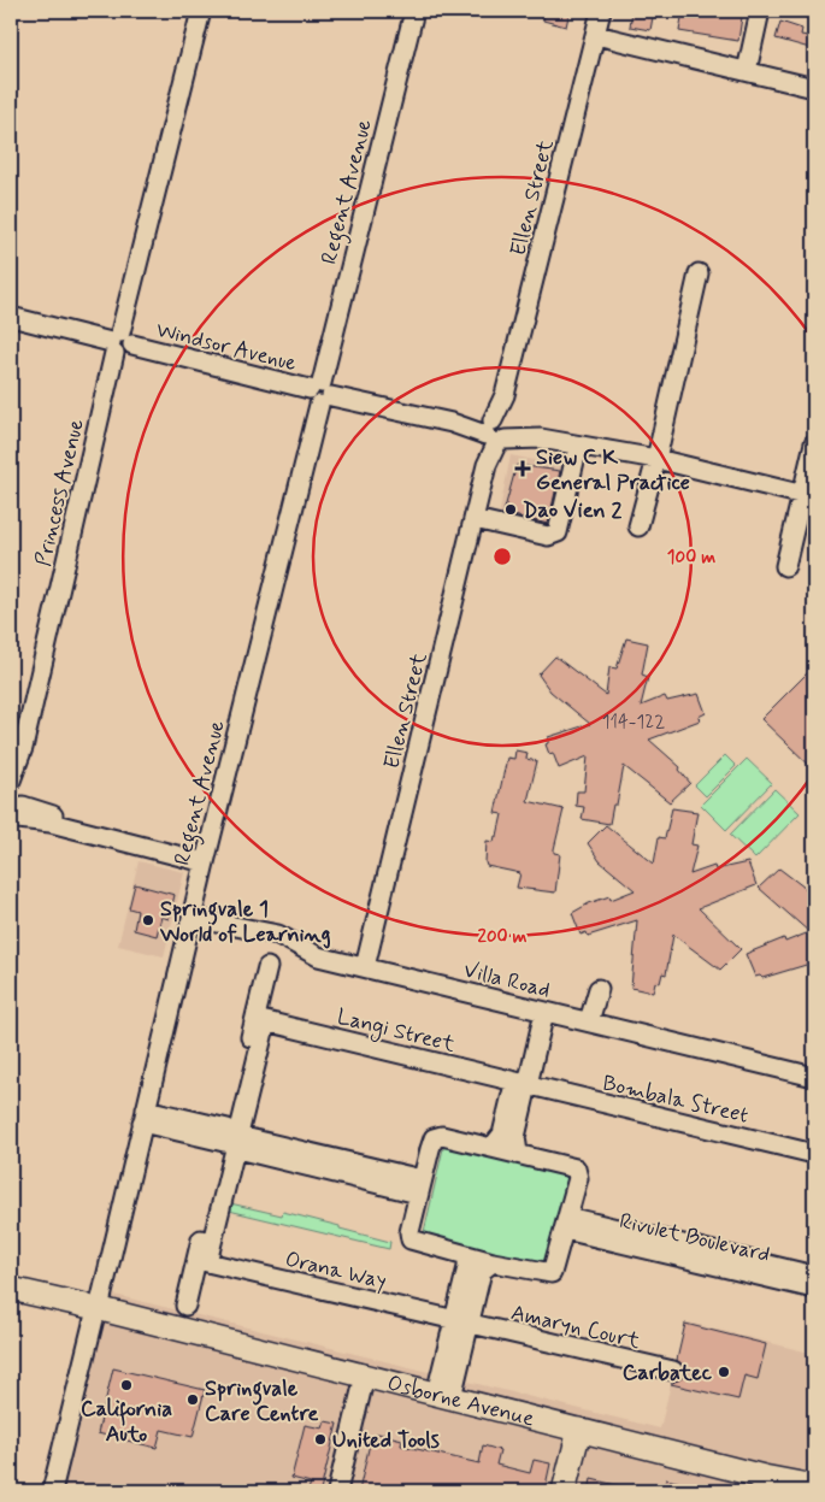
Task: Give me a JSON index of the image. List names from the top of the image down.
{
  "streets": {
    "main road": ["Osborne Avenue"],
    "street": [
      "Regent Avenue",
      "Ellen Street",
      "Windsor Avenue",
      "Princess Avenue",
      "Villa Road",
      "Langi Street",
      "Bombala Street",
      "Rivulet Boulevard",
      "Orana Way",
      "Amaryn Court"
    ]
  },
  "crossings": [
    ["Regent Avenue", "Windsor Avenue"],
    ["Regent Avenue", "Villa Road"],
    ["Regent Avenue", "Osborne Avenue"],
    ["Ellen Street", "Windsor Avenue"],
    ["Ellen Street", "Villa Road"],
    ["Windsor Avenue", "Princess Avenue"],
    ["Langi Street", "Bombala Street"],
    ["Langi Street", "Orana Way"],
    ["Orana Way", "Amaryn Court"]
  ],
  "places": {
    "health": ["Siew C K General Practice"],
    "other": [
      "Dao Vien 2",
      "Springvale 1 World of Learning",
      "Carbatec",
      "California Auto",
      "Springvale Care Centre",
      "United Tools"
    ]
  },
  "house_numbers": ["114-122"],
  "rings": ["100 m", "200 m"]
}
